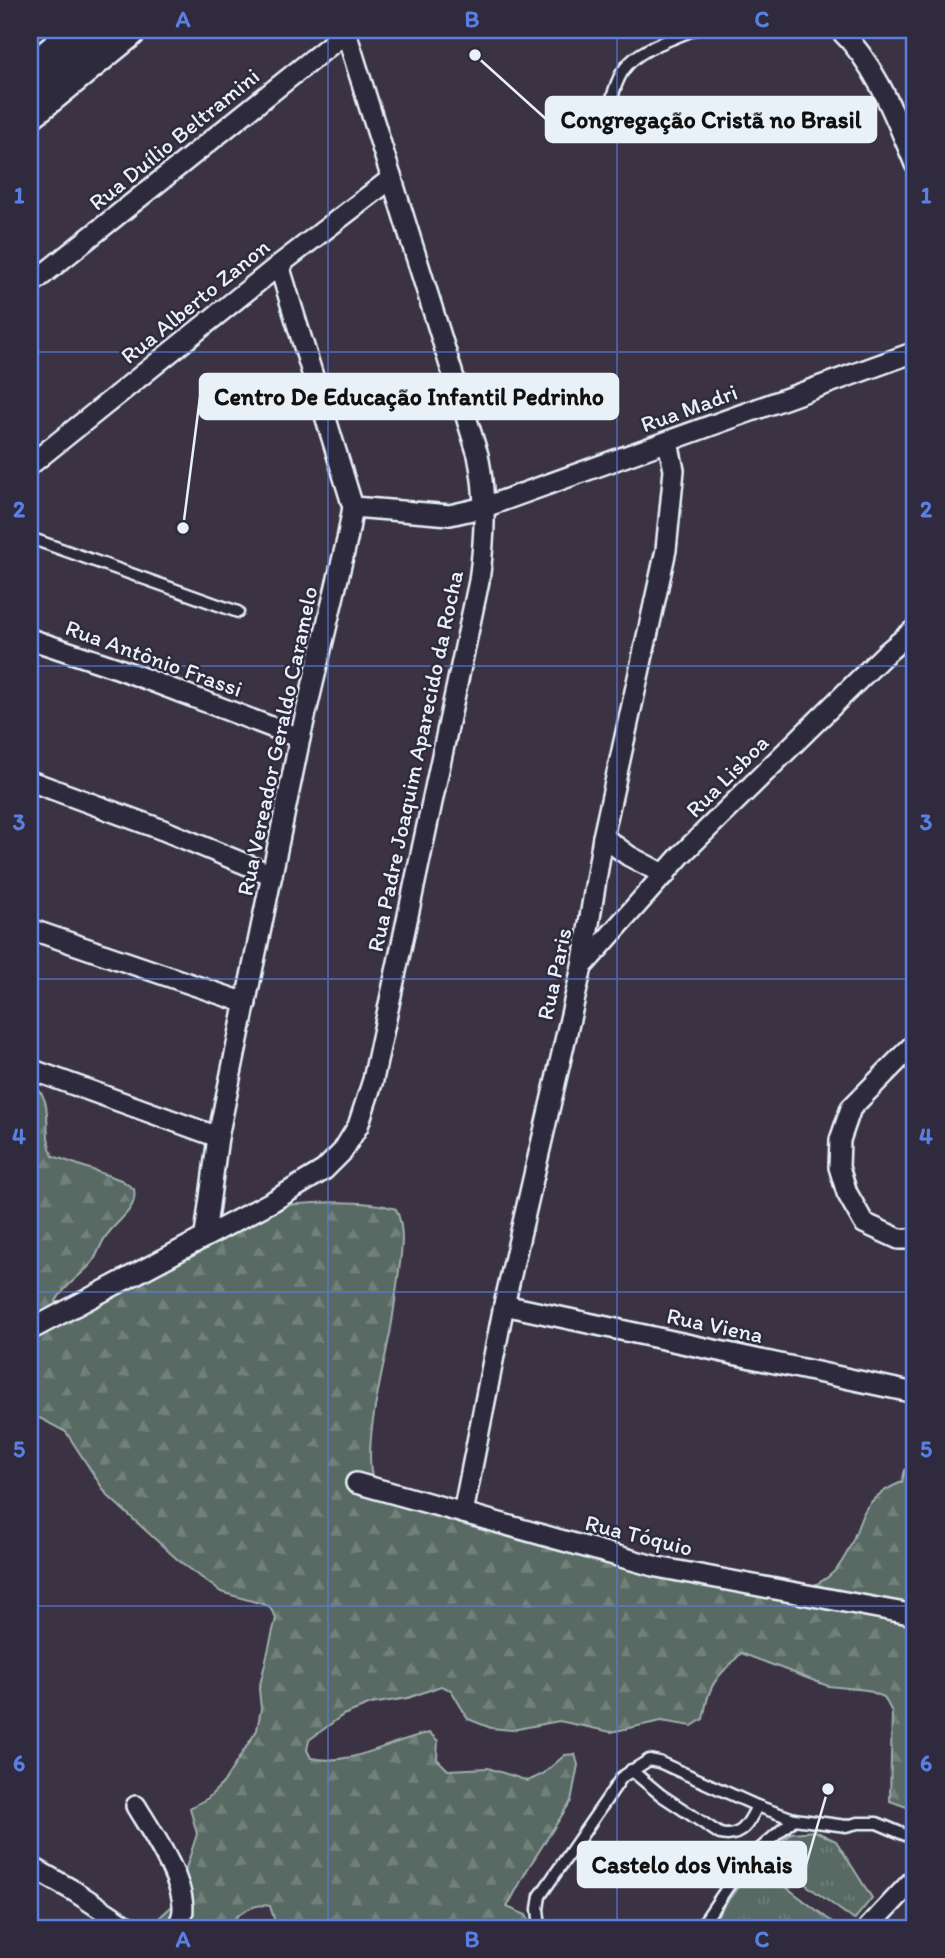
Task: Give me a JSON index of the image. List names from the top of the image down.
{
  "streets": {
    "street": [
      "Rua Duílio Beltramini",
      "Rua Alberto Zanon",
      "Rua Madri",
      "Rua Antônio Frassi",
      "Rua Vereador Geraldo Caramelo",
      "Rua Padre Joaquim Aparecido da Rocha",
      "Rua Lisboa",
      "Rua Paris",
      "Rua Viena",
      "Rua Tóquio"
    ]
  },
  "crossings": [
    ["Rua Duílio Beltramini", "Rua Padre Joaquim Aparecido da Rocha"],
    ["Rua Alberto Zanon", "Rua Vereador Geraldo Caramelo"],
    ["Rua Alberto Zanon", "Rua Padre Joaquim Aparecido da Rocha"],
    ["Rua Madri", "Rua Vereador Geraldo Caramelo"],
    ["Rua Madri", "Rua Padre Joaquim Aparecido da Rocha"],
    ["Rua Madri", "Rua Paris"],
    ["Rua Antônio Frassi", "Rua Vereador Geraldo Caramelo"],
    ["Rua Vereador Geraldo Caramelo", "Rua Padre Joaquim Aparecido da Rocha"],
    ["Rua Lisboa", "Rua Paris"],
    ["Rua Paris", "Rua Viena"],
    ["Rua Paris", "Rua Tóquio"]
  ],
  "places": ["Congregação Cristã no Brasil", "Centro De Educação Infantil Pedrinho", "Castelo dos Vinhais"],
  "grid": {
    "columns": ["A", "B", "C"],
    "rows": [
      "1",
      "2",
      "3",
      "4",
      "5",
      "6"
    ]
  }
}
